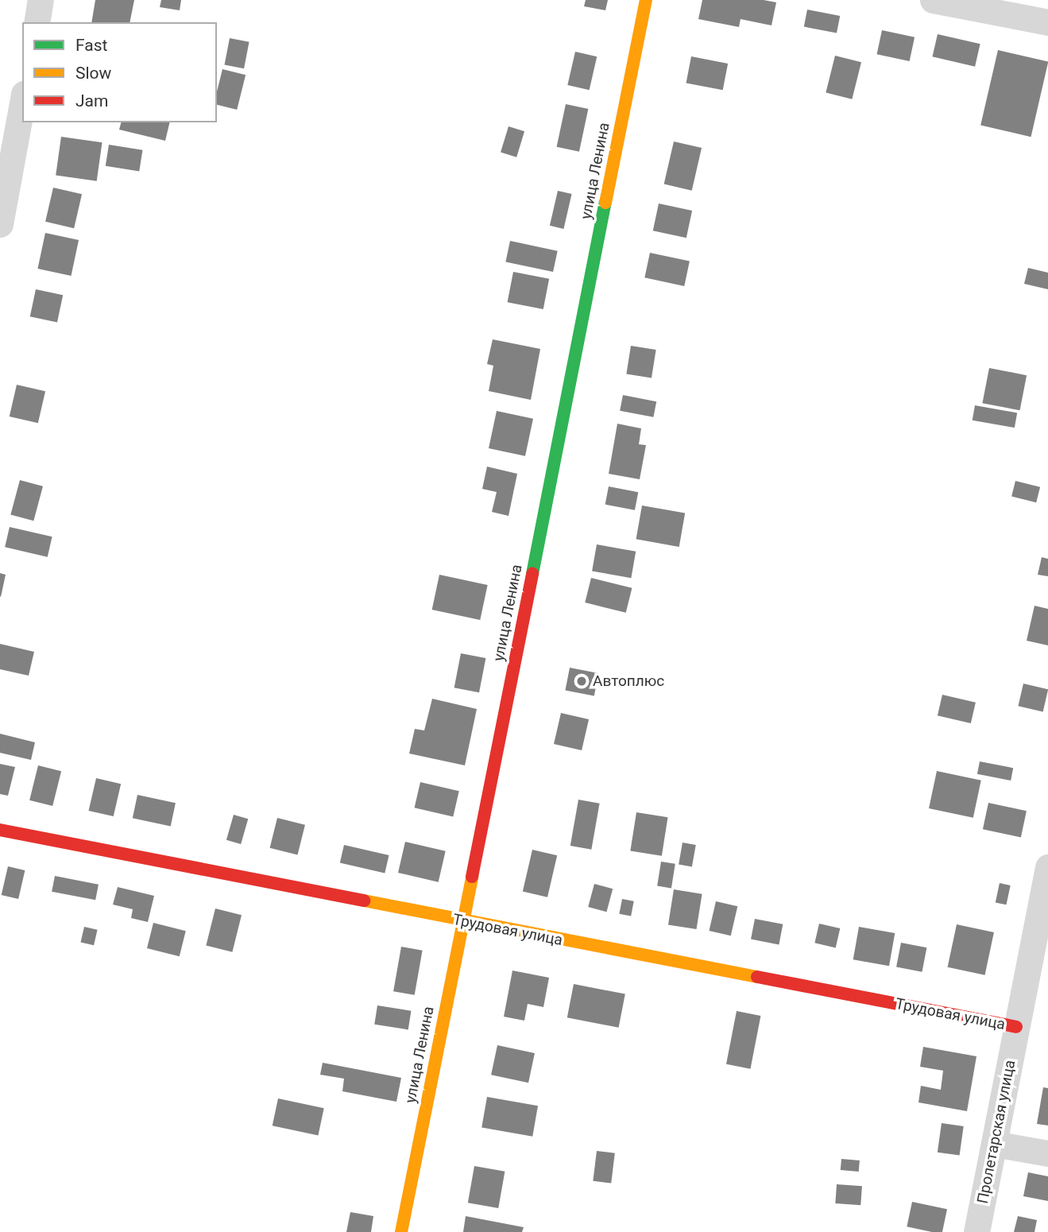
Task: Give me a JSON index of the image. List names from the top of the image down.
{
  "streets": {
    "street": ["улица Ленина", "Трудовая улица", "Пролетарская улица"]
  },
  "crossings": [
    ["улица Ленина", "Трудовая улица"],
    ["Трудовая улица", "Пролетарская улица"]
  ],
  "places": ["Автоплюс"],
  "legend": ["Fast", "Slow", "Jam"]
}
